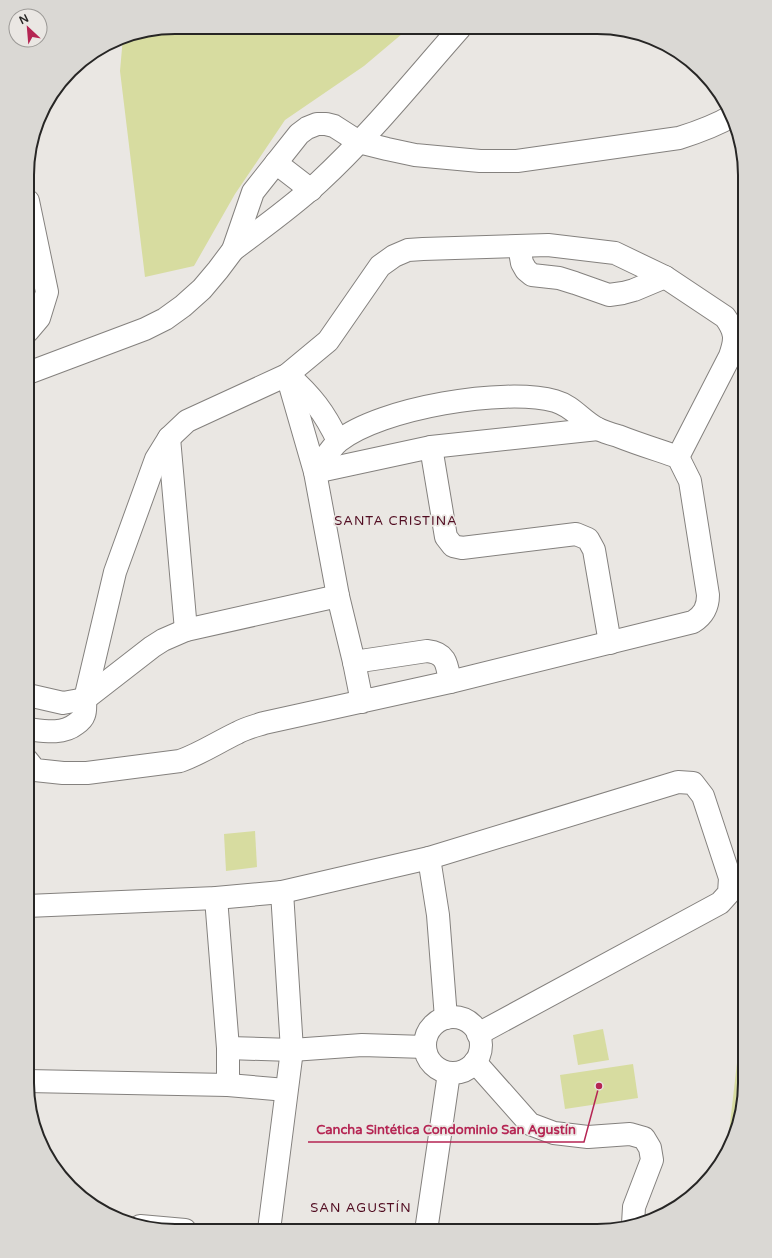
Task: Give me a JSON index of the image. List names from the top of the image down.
{
  "districts": ["SANTA CRISTINA", "SAN AGUSTÍN"],
  "places": ["Cancha Sintética Condominio San Agustín"],
  "north": "top left"
}
